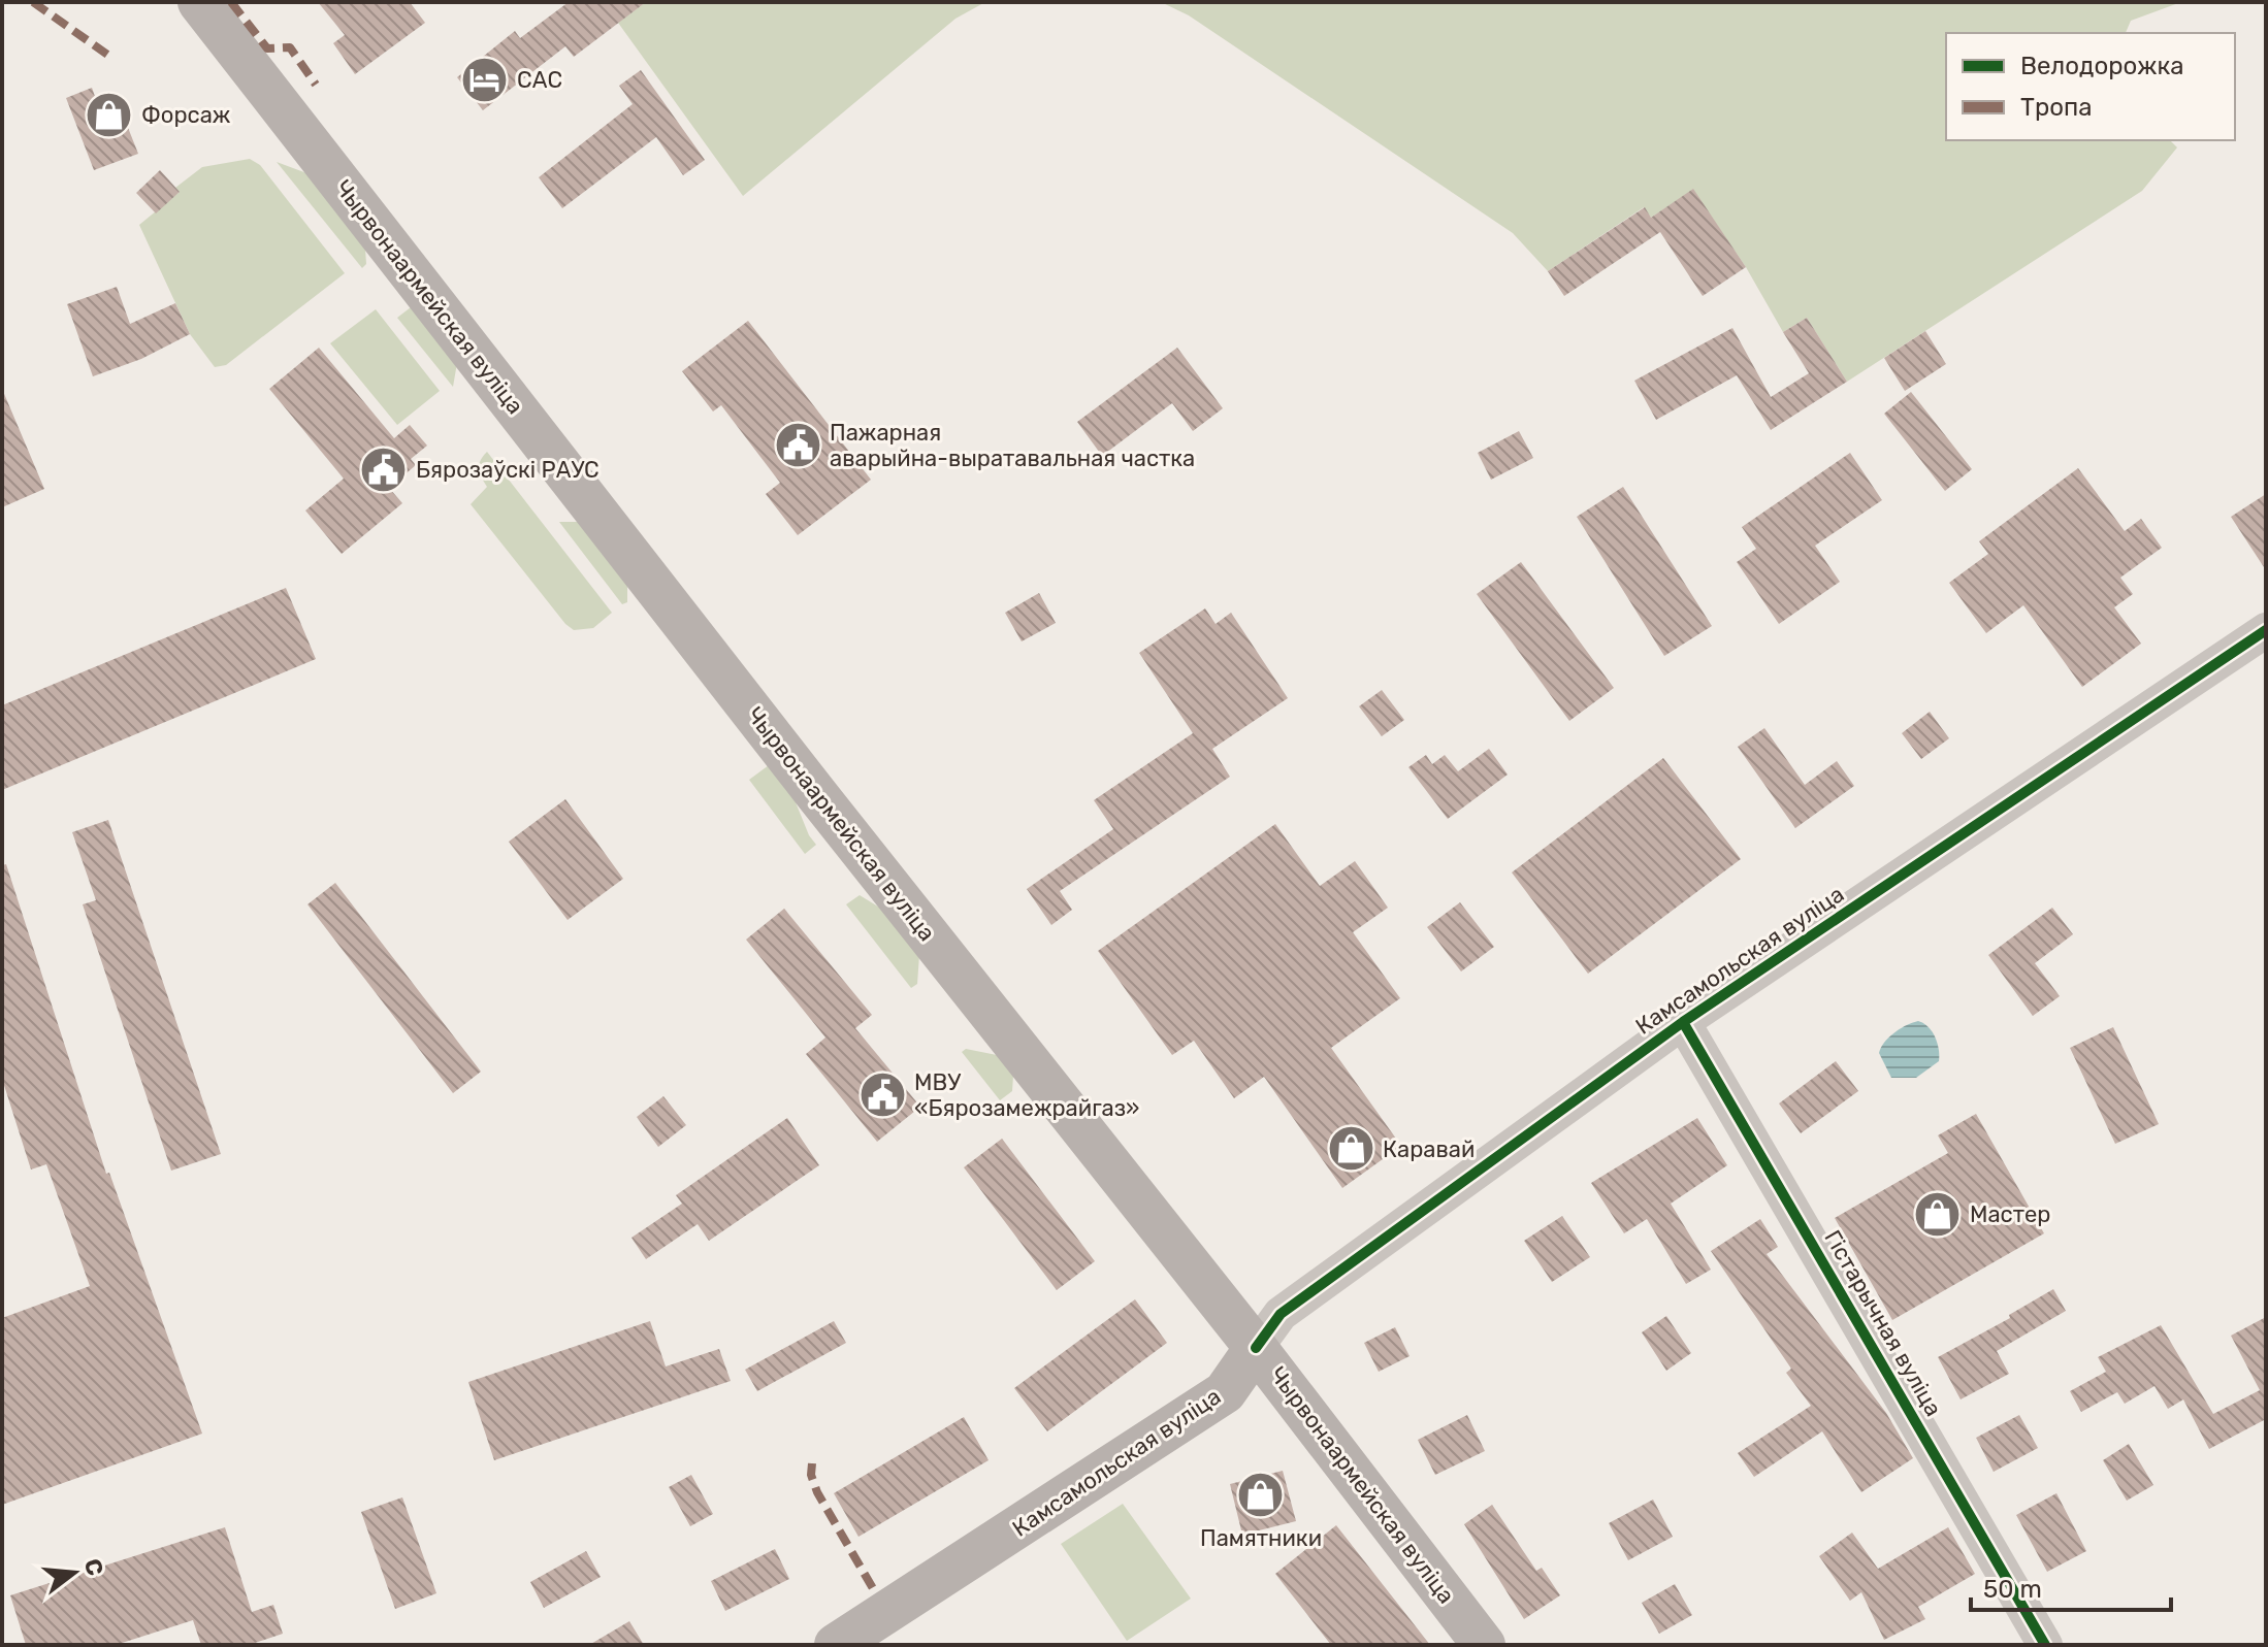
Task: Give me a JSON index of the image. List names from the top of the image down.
{
  "streets": {
    "main road": ["Чырвонаармейская вуліца", "Камсамольская вуліца"],
    "street": ["Гістарычная вуліца"]
  },
  "crossings": [
    ["Чырвонаармейская вуліца", "Камсамольская вуліца"],
    ["Камсамольская вуліца", "Гістарычная вуліца"]
  ],
  "places": {
    "hotel": ["САС"],
    "shop": [
      "Форсаж",
      "Каравай",
      "Мастер",
      "Памятники"
    ],
    "public building": ["Пажарная аварыйна-выратавальная частка", "Бярозаўскі РАУС", "МВУ «Бярозамежрайгаз»"]
  },
  "legend": ["Велодорожка", "Тропа"],
  "scale_bar": "50 m",
  "north": "right"
}
